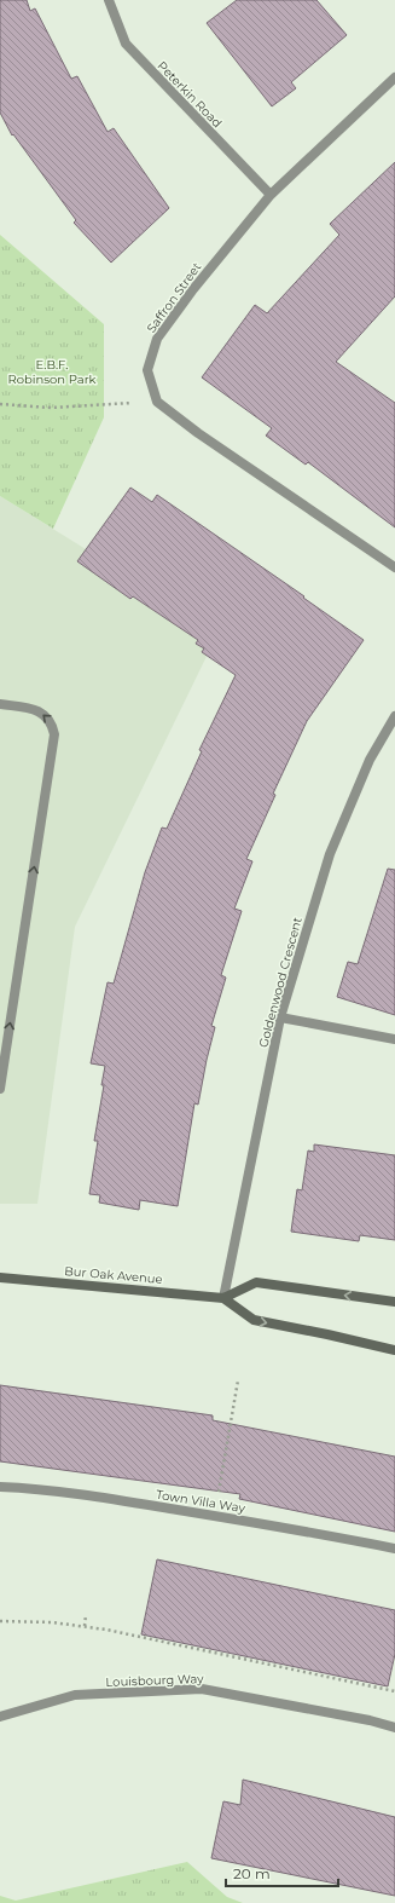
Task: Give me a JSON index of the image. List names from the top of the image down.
{
  "streets": {
    "street": [
      "Peterkin Road",
      "Saffron Street",
      "Goldenwood Crescent",
      "Bur Oak Avenue",
      "Town Villa Way",
      "Louisbourg Way"
    ]
  },
  "crossings": [
    ["Peterkin Road", "Saffron Street"],
    ["Goldenwood Crescent", "Bur Oak Avenue"]
  ],
  "parks": ["E.B.F. Robinson Park"],
  "scale_bar": "20 m"
}
